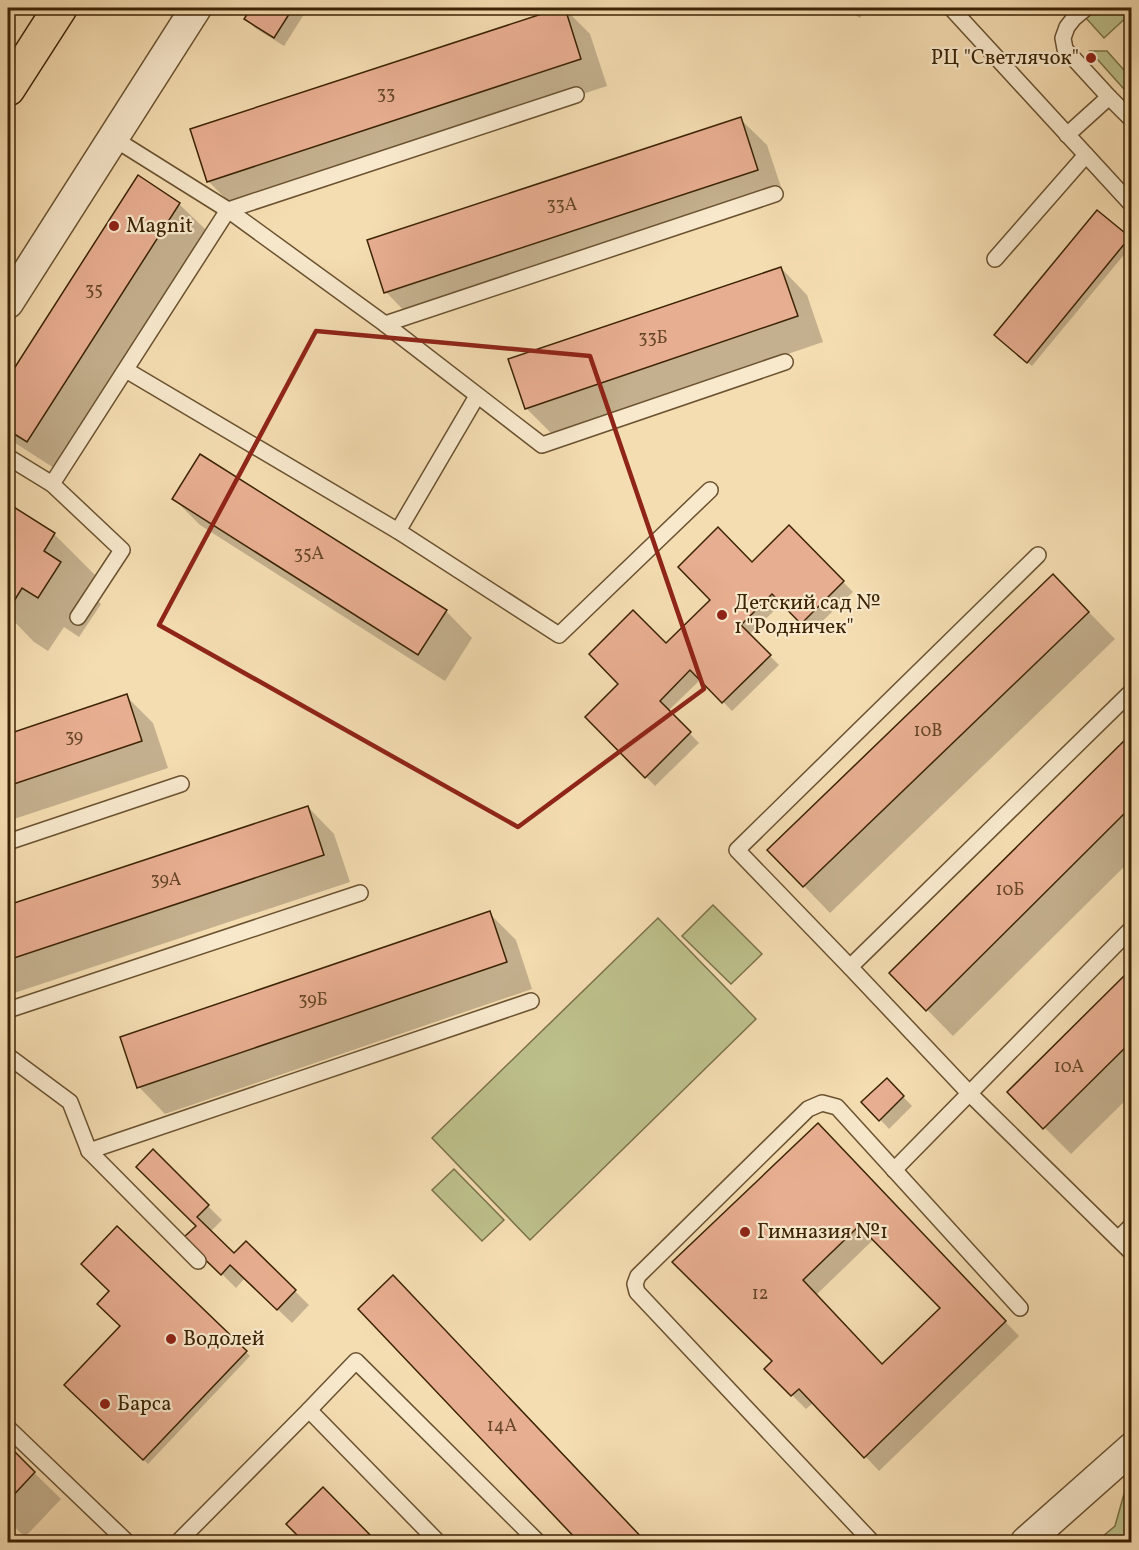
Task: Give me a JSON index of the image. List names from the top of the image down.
{
  "places": [
    "РЦ \"Светлячок\"",
    "Magnit",
    "Детский сад № 1 \"Родничек\"",
    "Гимназия №1",
    "Водолей",
    "Барса"
  ],
  "house_numbers": [
    "33",
    "33А",
    "35",
    "33Б",
    "35А",
    "10В",
    "39",
    "39А",
    "10Б",
    "39Б",
    "10А",
    "12",
    "14А"
  ]
}
